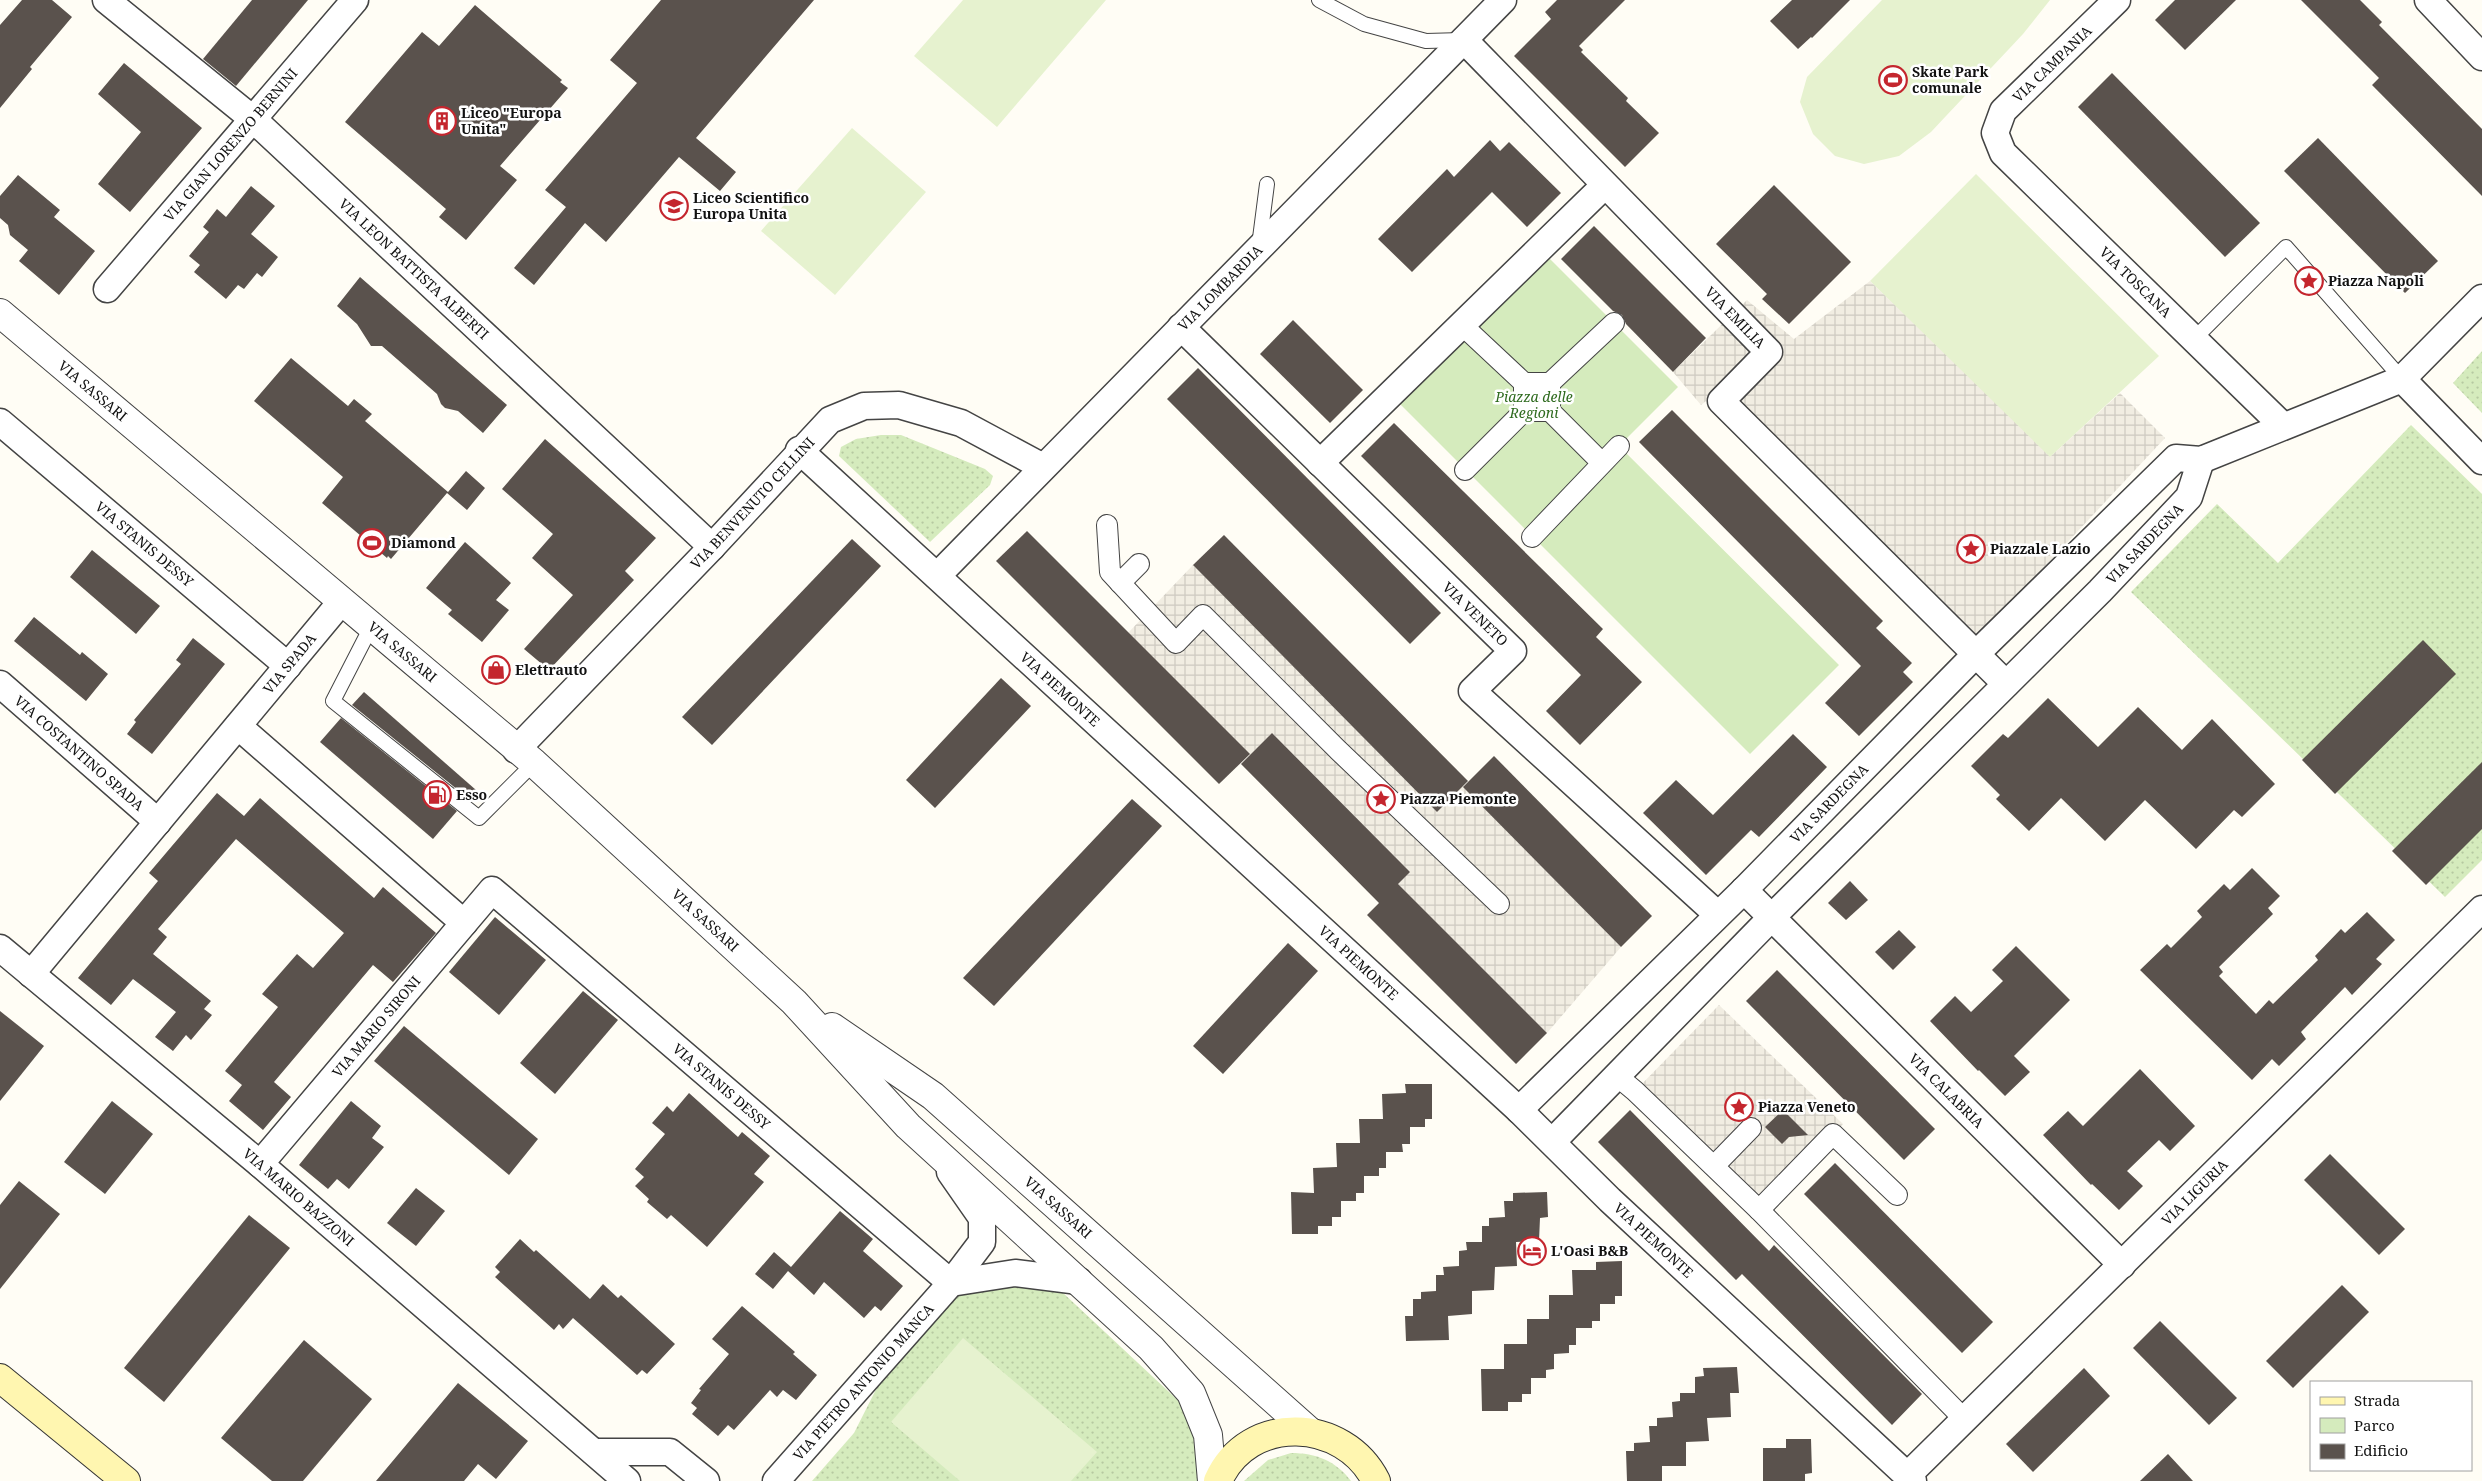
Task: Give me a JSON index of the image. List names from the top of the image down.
{
  "streets": {
    "street": [
      "VIA CAMPANIA",
      "VIA GIAN LORENZO BERNINI",
      "VIA LEON BATTISTA ALBERTI",
      "VIA TOSCANA",
      "VIA LOMBARDIA",
      "VIA EMILIA",
      "VIA SASSARI",
      "VIA BENVENUTO CELLINI",
      "VIA SARDEGNA",
      "VIA STANIS DESSY",
      "VIA VENETO",
      "VIA SPADA",
      "VIA PIEMONTE",
      "VIA COSTANTINO SPADA",
      "VIA MARIO SIRONI",
      "VIA CALABRIA",
      "VIA LIGURIA",
      "VIA MARIO BAZZONI",
      "VIA PIETRO ANTONIO MANCA"
    ]
  },
  "crossings": [
    ["VIA CAMPANIA", "VIA TOSCANA"],
    ["VIA GIAN LORENZO BERNINI", "VIA LEON BATTISTA ALBERTI"],
    ["VIA LEON BATTISTA ALBERTI", "VIA BENVENUTO CELLINI"],
    ["VIA LOMBARDIA", "VIA EMILIA"],
    ["VIA LOMBARDIA", "VIA BENVENUTO CELLINI"],
    ["VIA LOMBARDIA", "VIA VENETO"],
    ["VIA LOMBARDIA", "VIA PIEMONTE"],
    ["VIA EMILIA", "VIA SARDEGNA"],
    ["VIA SASSARI", "VIA BENVENUTO CELLINI"],
    ["VIA SASSARI", "VIA SPADA"],
    ["VIA SASSARI", "VIA PIETRO ANTONIO MANCA"],
    ["VIA BENVENUTO CELLINI", "VIA PIEMONTE"],
    ["VIA SARDEGNA", "VIA VENETO"],
    ["VIA SARDEGNA", "VIA PIEMONTE"],
    ["VIA SARDEGNA", "VIA CALABRIA"],
    ["VIA STANIS DESSY", "VIA SPADA"],
    ["VIA STANIS DESSY", "VIA MARIO SIRONI"],
    ["VIA STANIS DESSY", "VIA PIETRO ANTONIO MANCA"],
    ["VIA PIEMONTE", "VIA LIGURIA"],
    ["VIA MARIO SIRONI", "VIA MARIO BAZZONI"],
    ["VIA CALABRIA", "VIA LIGURIA"]
  ],
  "parks": ["Piazza delle Regioni"],
  "places": {
    "sports": ["Skate Park comunale", "Diamond"],
    "building": ["Liceo \"Europa Unita\""],
    "school or university": ["Liceo Scientifico Europa Unita"],
    "place": [
      "Piazza Napoli",
      "Piazzale Lazio",
      "Piazza Piemonte",
      "Piazza Veneto"
    ],
    "shop": ["Elettrauto"],
    "fuel station": ["Esso"],
    "hotel": ["L'Oasi B&B"]
  },
  "legend": ["Strada", "Parco", "Edificio"]
}
